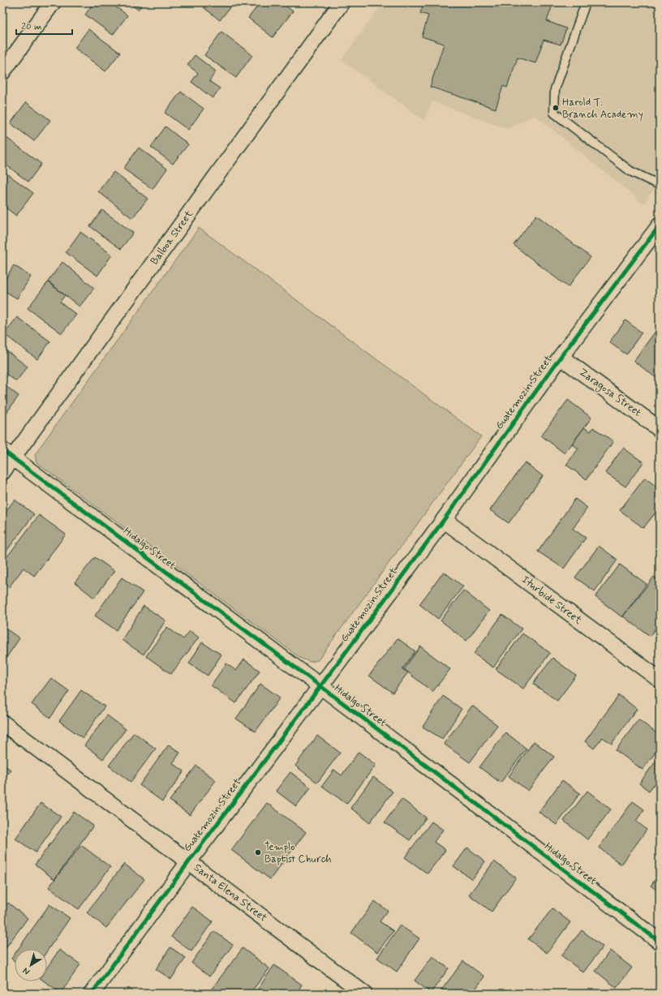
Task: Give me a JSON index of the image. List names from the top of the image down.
{
  "streets": {
    "street": [
      "Balboa Street",
      "Guatemozin Street",
      "Zaragosa Street",
      "Hidalgo Street",
      "Iturbide Street",
      "Santa Elena Street"
    ]
  },
  "crossings": [
    ["Balboa Street", "Hidalgo Street"],
    ["Guatemozin Street", "Zaragosa Street"],
    ["Guatemozin Street", "Hidalgo Street"],
    ["Guatemozin Street", "Iturbide Street"],
    ["Guatemozin Street", "Santa Elena Street"]
  ],
  "places": ["Harold T. Branch Academy", "Templo Baptist Church"],
  "scale_bar": "20 m",
  "north": "bottom left"
}
